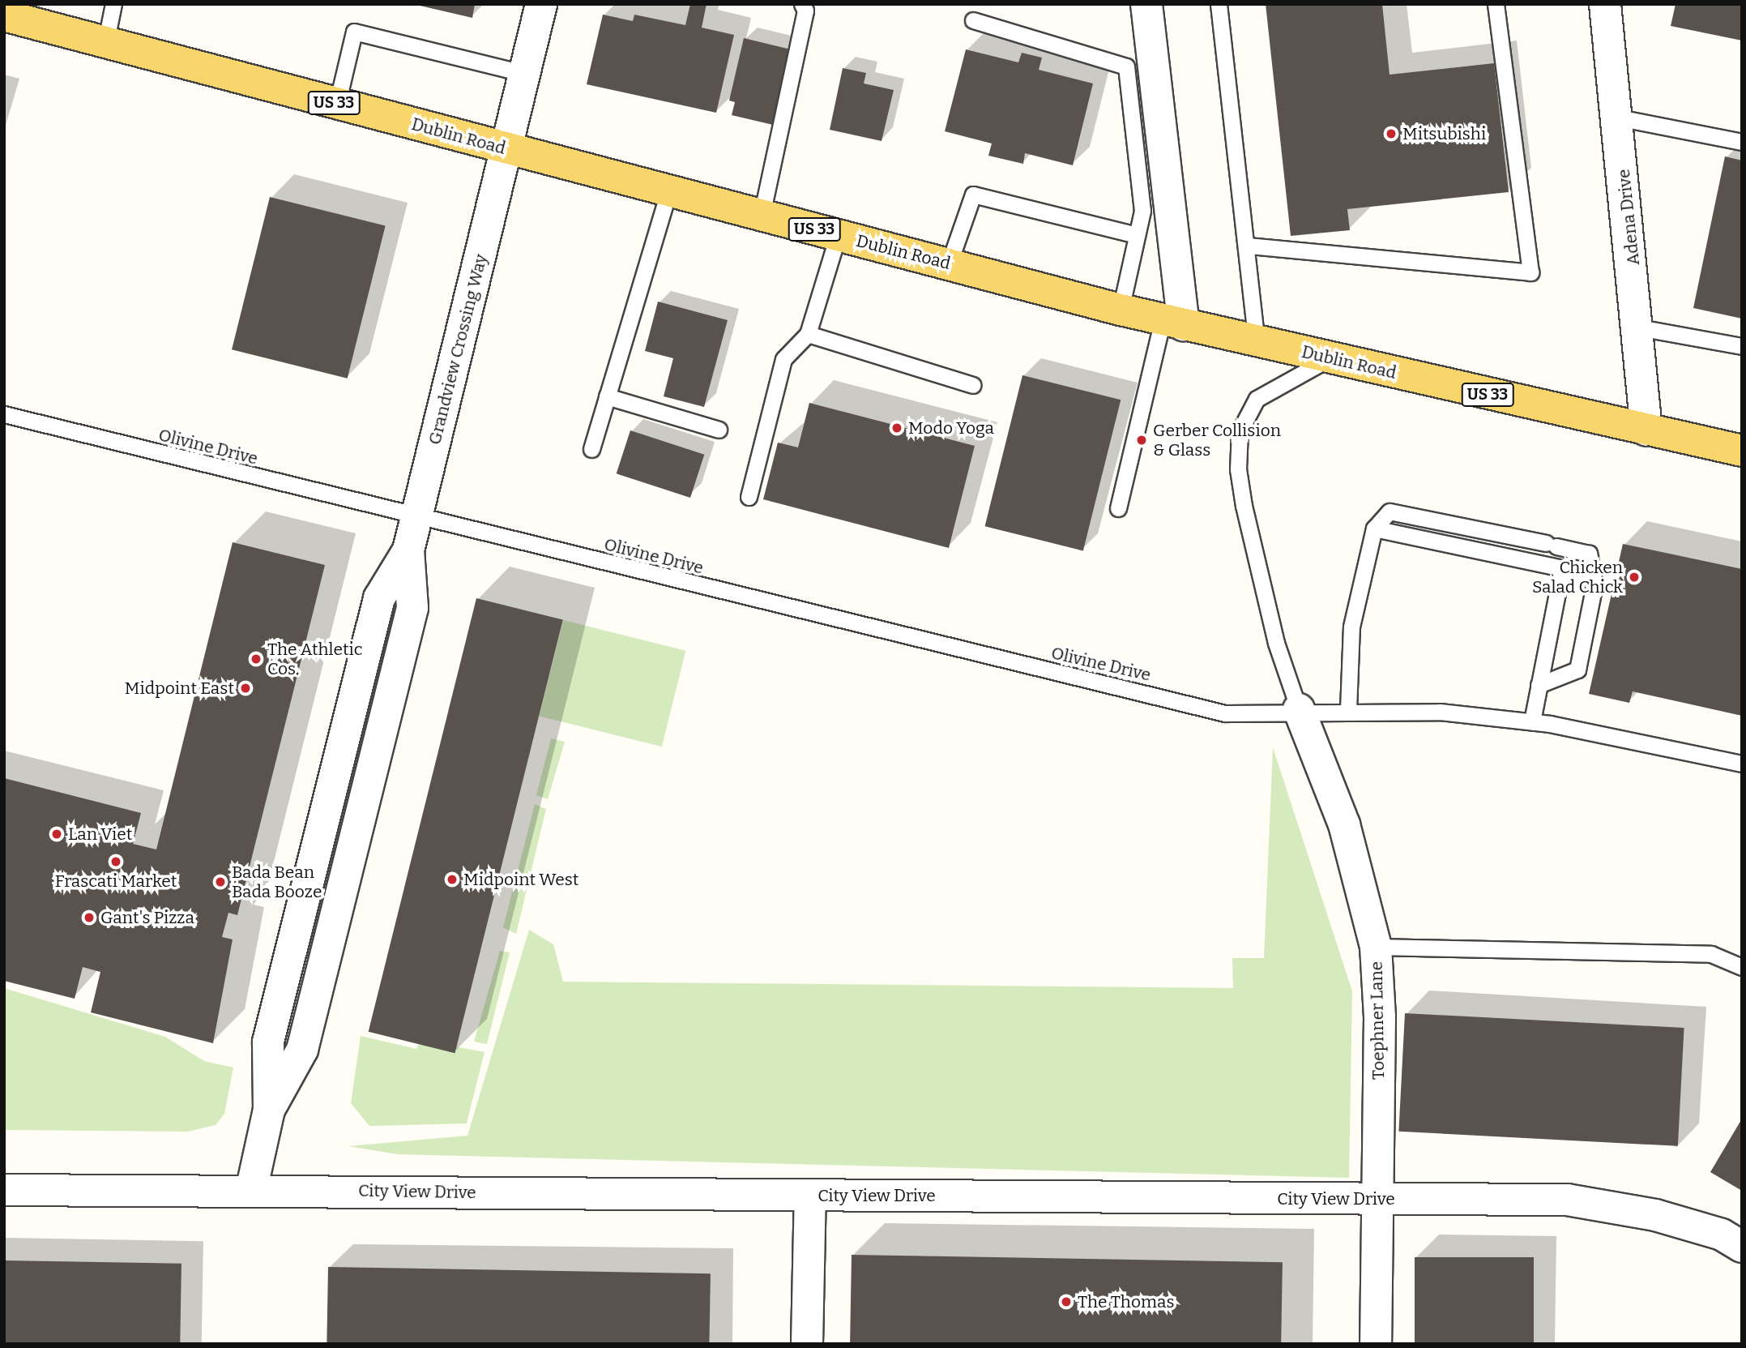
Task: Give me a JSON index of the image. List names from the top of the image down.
{
  "streets": {
    "main road": ["US 33", "Dublin Road"],
    "street": [
      "Adena Drive",
      "Grandview Crossing Way",
      "Toephner Lane",
      "City View Drive"
    ],
    "lane": ["Olivine Drive"]
  },
  "crossings": [
    ["Dublin Road", "Adena Drive"],
    ["Dublin Road", "Grandview Crossing Way"],
    ["Grandview Crossing Way", "Olivine Drive"],
    ["Grandview Crossing Way", "City View Drive"],
    ["Olivine Drive", "Toephner Lane"],
    ["Toephner Lane", "City View Drive"]
  ],
  "places": [
    "Mitsubishi",
    "Modo Yoga",
    "Gerber Collision & Glass",
    "Chicken Salad Chick",
    "The Athletic Cos.",
    "Midpoint East",
    "Lan Viet",
    "Frascati Market",
    "Midpoint West",
    "Bada Bean Bada Booze",
    "Gant's Pizza",
    "The Thomas"
  ]
}
